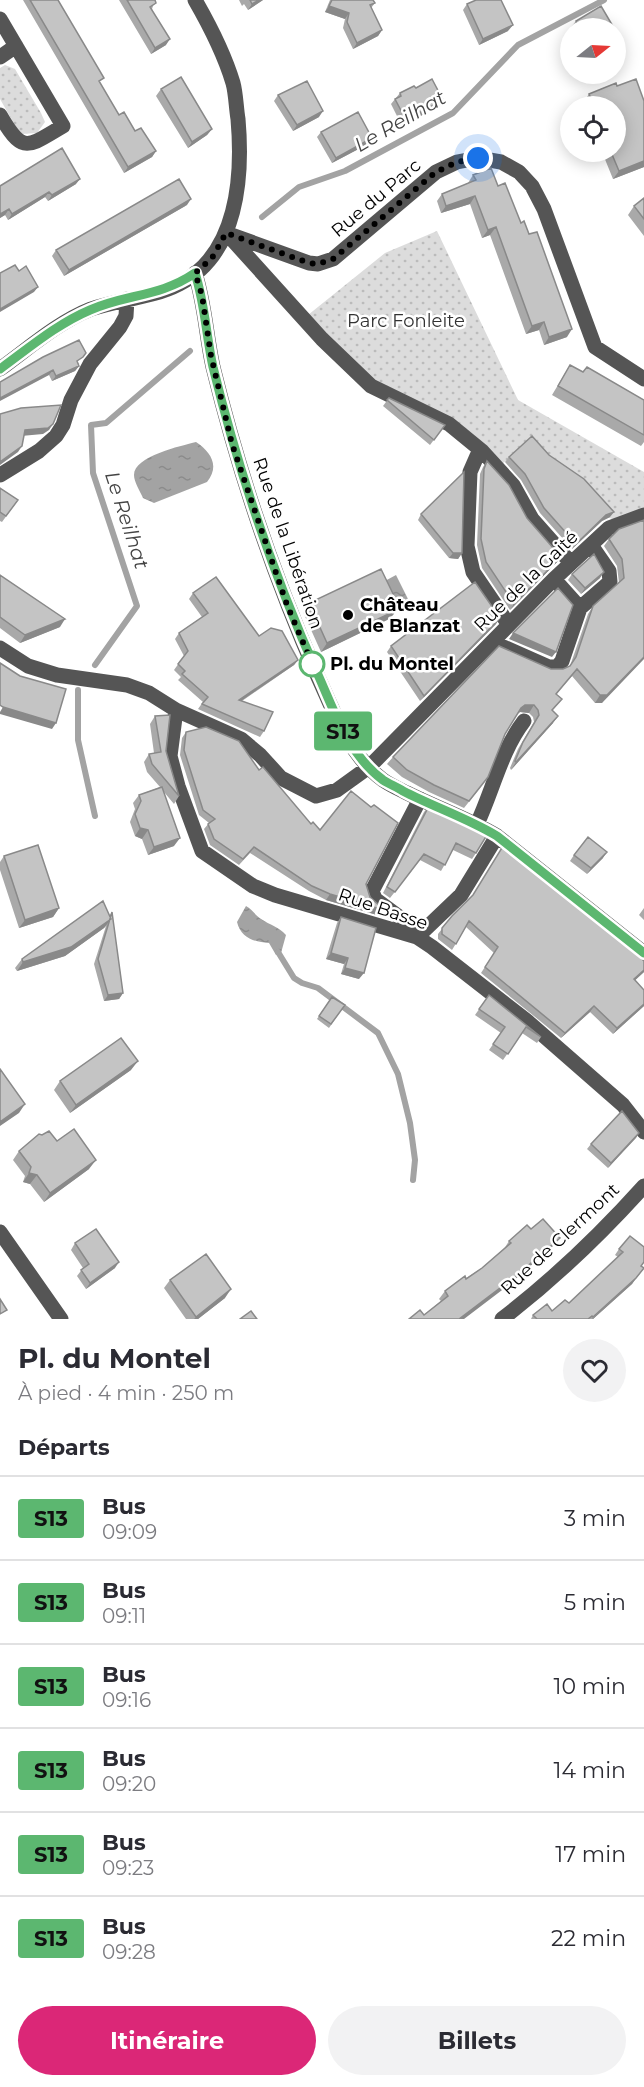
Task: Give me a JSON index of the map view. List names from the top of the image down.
{
  "streets": {
    "street": [
      "Rue du Parc",
      "Rue de la Libération",
      "Rue de la Gaité",
      "Rue Basse",
      "Rue de Clermont"
    ]
  },
  "crossings": [
    ["Rue de la Libération", "Rue de la Gaité"],
    ["Rue de la Gaité", "Rue Basse"]
  ],
  "water": ["Le Reilhat"],
  "parks": ["Parc Fonleite"],
  "places": ["Château de Blanzat", "Pl. du Montel"],
  "lines": ["bus line S13"],
  "north": "right",
  "page": {
    "on_map": "S13",
    "heading": [
      ["Pl. du Montel", "À pied · 4 min · 250 m"],
      "Départs"
    ],
    "list": [
      {
        "mark": "S13",
        "name": "Bus",
        "note": "09:09",
        "value": "3 min"
      },
      {
        "mark": "S13",
        "name": "Bus",
        "note": "09:11",
        "value": "5 min"
      },
      {
        "mark": "S13",
        "name": "Bus",
        "note": "09:16",
        "value": "10 min"
      },
      {
        "mark": "S13",
        "name": "Bus",
        "note": "09:20",
        "value": "14 min"
      },
      {
        "mark": "S13",
        "name": "Bus",
        "note": "09:23",
        "value": "17 min"
      },
      {
        "mark": "S13",
        "name": "Bus",
        "note": "09:28",
        "value": "22 min"
      }
    ],
    "buttons": ["Itinéraire", "Billets"]
  }
}
